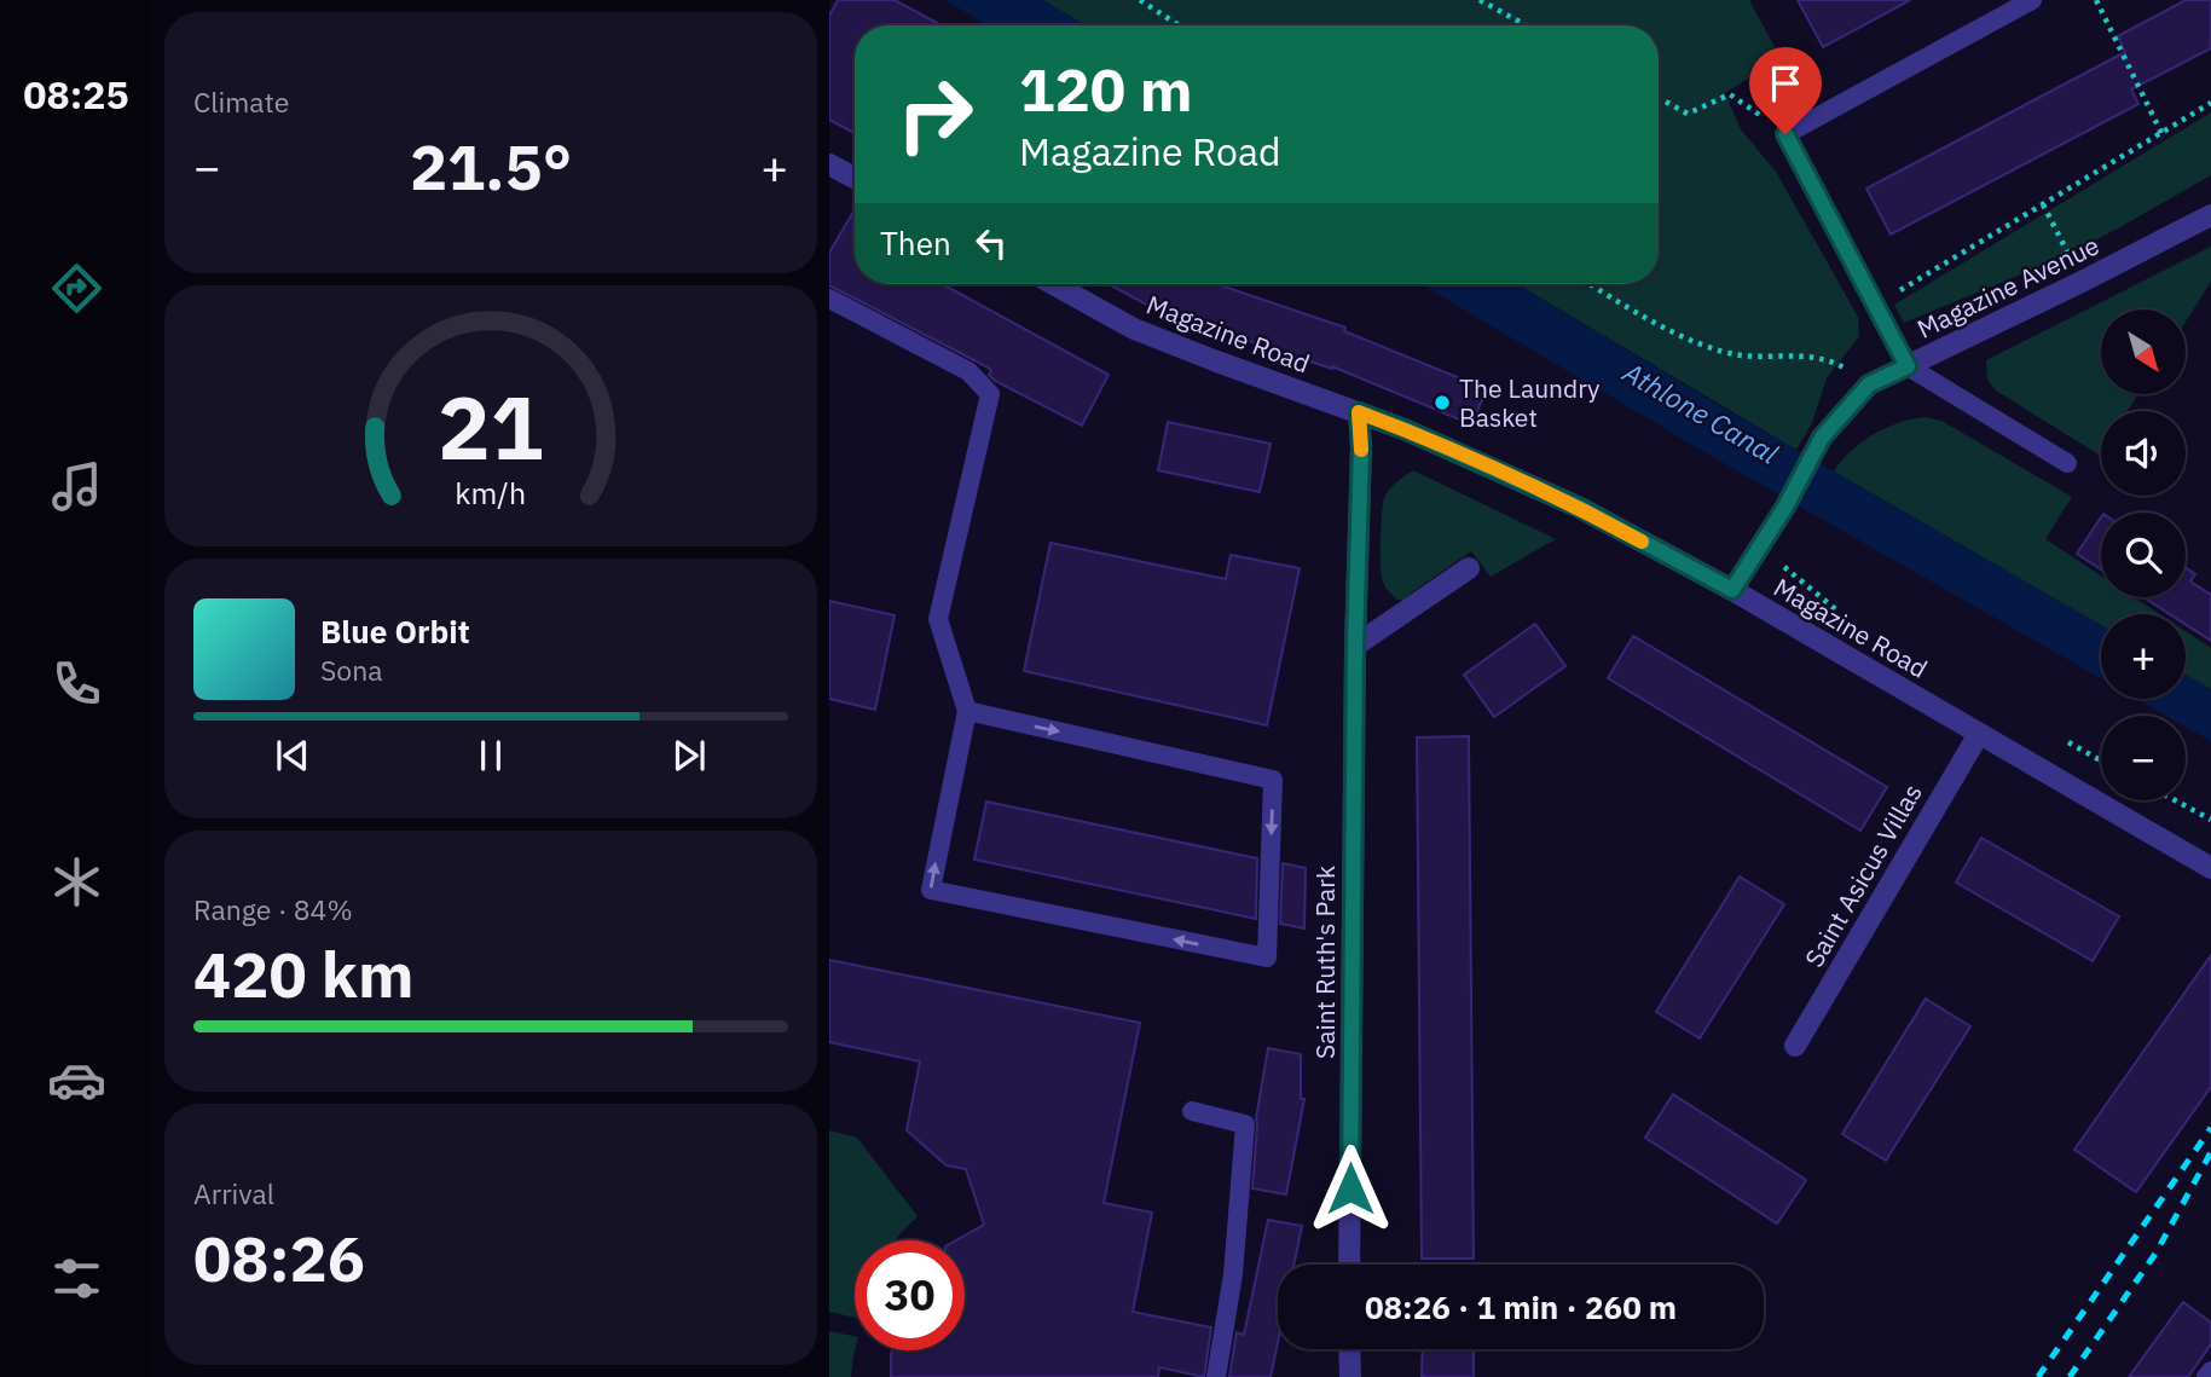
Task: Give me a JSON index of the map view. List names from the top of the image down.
{
  "streets": {
    "street": [
      "Magazine Avenue",
      "Magazine Road",
      "Saint Asicus Villas",
      "Saint Ruth's Park"
    ]
  },
  "crossings": [
    ["Magazine Avenue", "Magazine Road"],
    ["Magazine Road", "Saint Asicus Villas"],
    ["Magazine Road", "Saint Ruth's Park"]
  ],
  "water": ["Athlone Canal"],
  "places": ["The Laundry Basket"],
  "north": "bottom right",
  "page": {
    "tabs": "08:25",
    "tile": [
      "Climate",
      ["Range · 84%", "420 km"],
      ["Arrival", "08:26"]
    ],
    "turn": ["120 m", "Magazine Road"],
    "heat": ["−", "21.5°", "+"],
    "then": "Then",
    "map_buttons": ["+", "−"],
    "song": ["Blue Orbit", "Sona"],
    "limit": "30",
    "trip": "08:26 · 1 min · 260 m",
    "gauge": ["21", "km/h"]
  }
}
